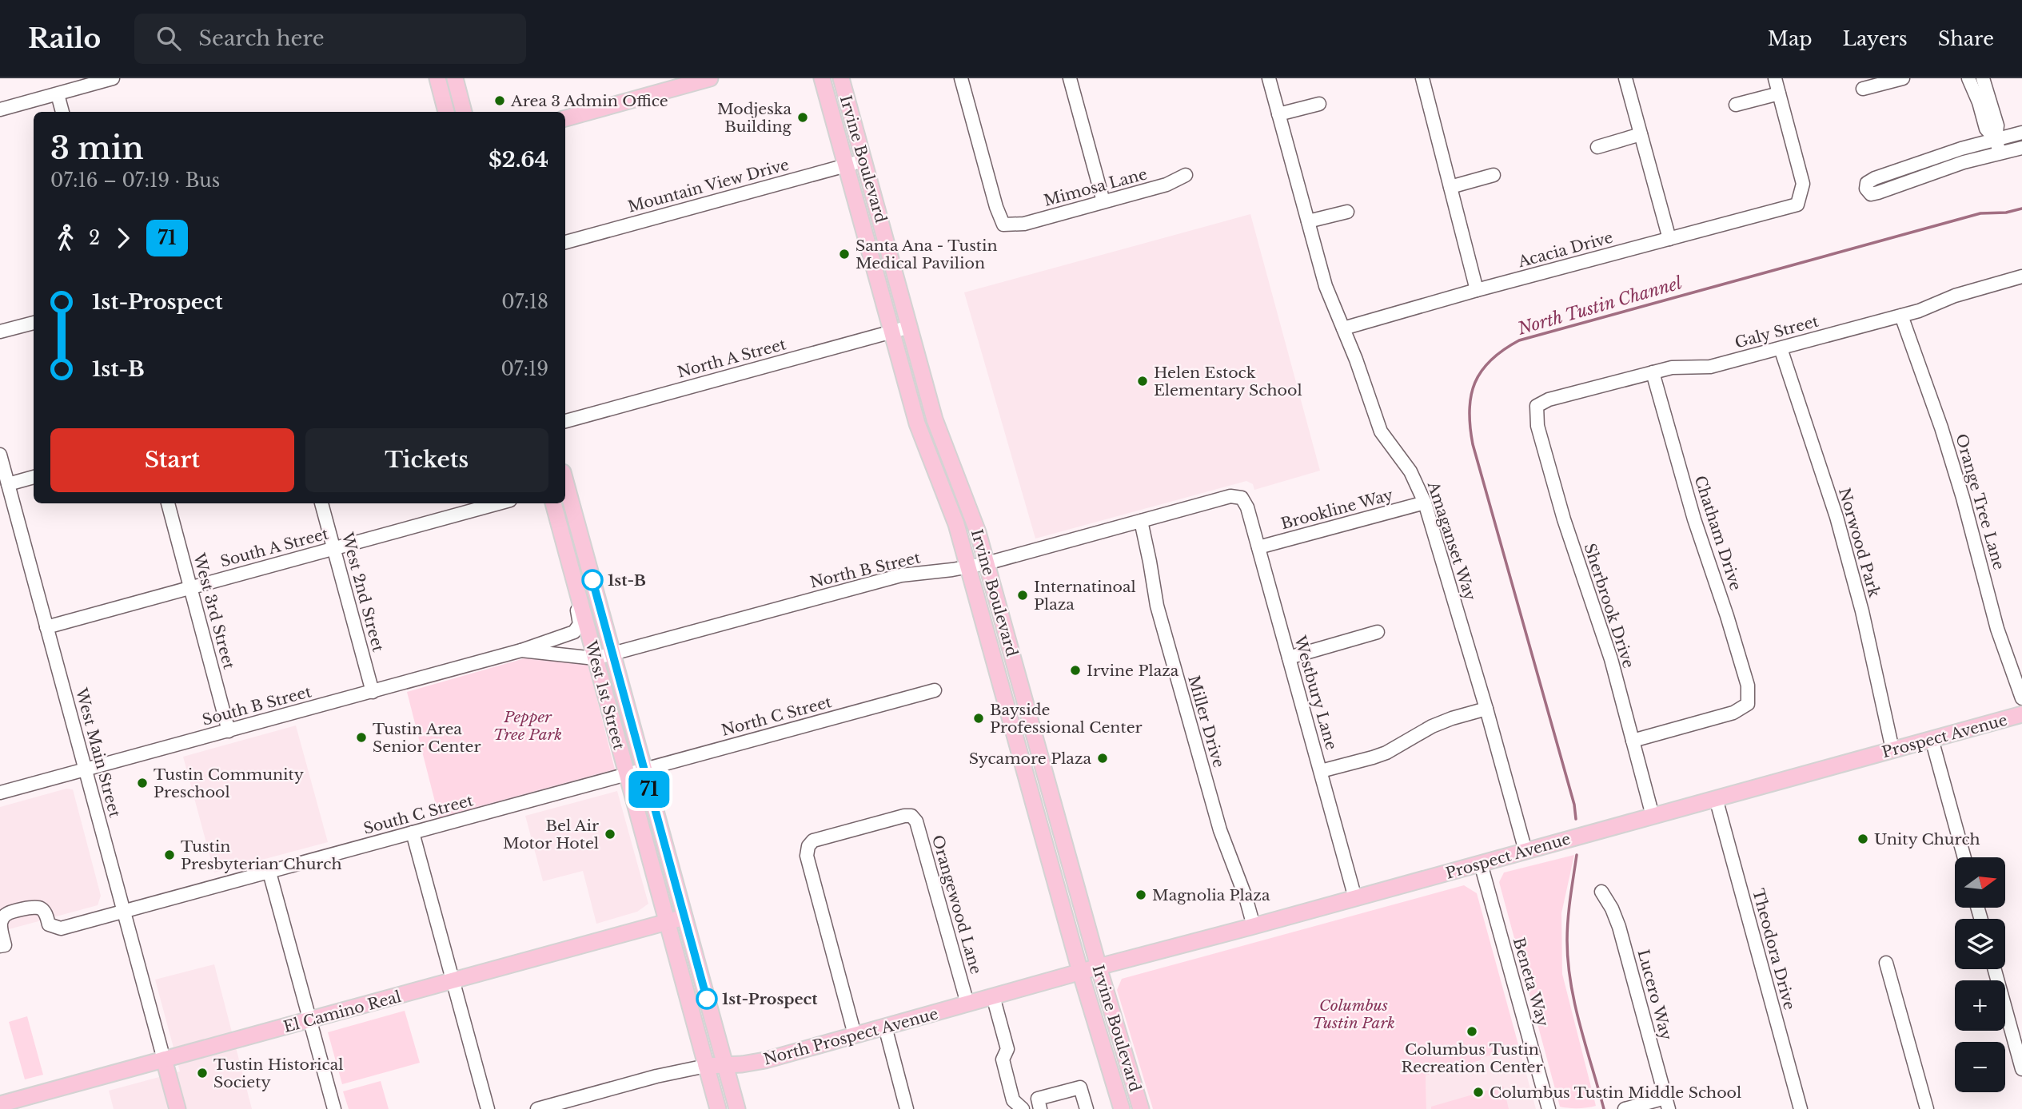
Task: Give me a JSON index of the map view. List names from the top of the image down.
{
  "streets": {
    "main road": [
      "Irvine Boulevard",
      "West 1st Street",
      "Prospect Avenue",
      "El Camino Real",
      "North Prospect Avenue"
    ],
    "street": [
      "Mountain View Drive",
      "Mimosa Lane",
      "Acacia Drive",
      "Galy Street",
      "North A Street",
      "Orange Tree Lane",
      "Brookline Way",
      "Chatham Drive",
      "Amaganset Way",
      "Norwood Park",
      "South A Street",
      "North B Street",
      "West 2nd Street",
      "Sherbrook Drive",
      "West 3rd Street",
      "Westbury Lane",
      "South B Street",
      "North C Street",
      "Miller Drive",
      "West Main Street",
      "South C Street",
      "Orangewood Lane",
      "Theodora Drive",
      "Beneta Way",
      "Lucero Way"
    ]
  },
  "crossings": [
    ["Irvine Boulevard", "Mountain View Drive"],
    ["Irvine Boulevard", "North A Street"],
    ["Irvine Boulevard", "North B Street"],
    ["Irvine Boulevard", "Prospect Avenue"],
    ["Acacia Drive", "Amaganset Way"],
    ["Galy Street", "Orange Tree Lane"],
    ["Galy Street", "Chatham Drive"],
    ["Galy Street", "Norwood Park"],
    ["Galy Street", "Sherbrook Drive"],
    ["Brookline Way", "Amaganset Way"],
    ["Brookline Way", "Westbury Lane"],
    ["Chatham Drive", "Sherbrook Drive"],
    ["Amaganset Way", "Prospect Avenue"],
    ["Norwood Park", "Prospect Avenue"],
    ["South A Street", "West 2nd Street"],
    ["South A Street", "West 3rd Street"],
    ["South A Street", "West Main Street"],
    ["North B Street", "Westbury Lane"],
    ["North B Street", "West 1st Street"],
    ["North B Street", "South B Street"],
    ["North B Street", "Miller Drive"],
    ["West 2nd Street", "South B Street"],
    ["Sherbrook Drive", "Prospect Avenue"],
    ["West 3rd Street", "South B Street"],
    ["Westbury Lane", "Prospect Avenue"],
    ["West 1st Street", "South B Street"],
    ["West 1st Street", "North C Street"],
    ["West 1st Street", "South C Street"],
    ["West 1st Street", "El Camino Real"],
    ["West 1st Street", "North Prospect Avenue"],
    ["South B Street", "West Main Street"],
    ["North C Street", "South C Street"],
    ["Miller Drive", "Prospect Avenue"],
    ["Prospect Avenue", "Theodora Drive"],
    ["Prospect Avenue", "Beneta Way"],
    ["Prospect Avenue", "North Prospect Avenue"],
    ["West Main Street", "South C Street"],
    ["West Main Street", "El Camino Real"],
    ["Orangewood Lane", "North Prospect Avenue"]
  ],
  "water": ["North Tustin Channel"],
  "parks": ["Pepper Tree Park", "Columbus Tustin Park"],
  "places": [
    "Area 3 Admin Office",
    "Modjeska Building",
    "Santa Ana - Tustin Medical Pavilion",
    "Helen Estock Elementary School",
    "1st-B",
    "Internatinoal Plaza",
    "Irvine Plaza",
    "Bayside Professional Center",
    "Tustin Area Senior Center",
    "Sycamore Plaza",
    "Tustin Community Preschool",
    "Bel Air Motor Hotel",
    "Unity Church",
    "Tustin Presbyterian Church",
    "Magnolia Plaza",
    "1st-Prospect",
    "Columbus Tustin Recreation Center",
    "Tustin Historical Society",
    "Columbus Tustin Middle School"
  ],
  "lines": ["bus line 71"],
  "north": "right",
  "page": {
    "header": "Railo",
    "search": "Search here",
    "nav": ["Map", "Layers", "Share"],
    "on_map": "71",
    "heading": ["3 min", "07:16 – 07:19 · Bus", "$2.64"],
    "legs": ["2", "71"],
    "list": [
      {
        "name": "1st-Prospect",
        "value": "07:18"
      },
      {
        "name": "1st-B",
        "value": "07:19"
      }
    ],
    "buttons": ["Start", "Tickets"],
    "map_buttons": ["+", "−"]
  }
}
